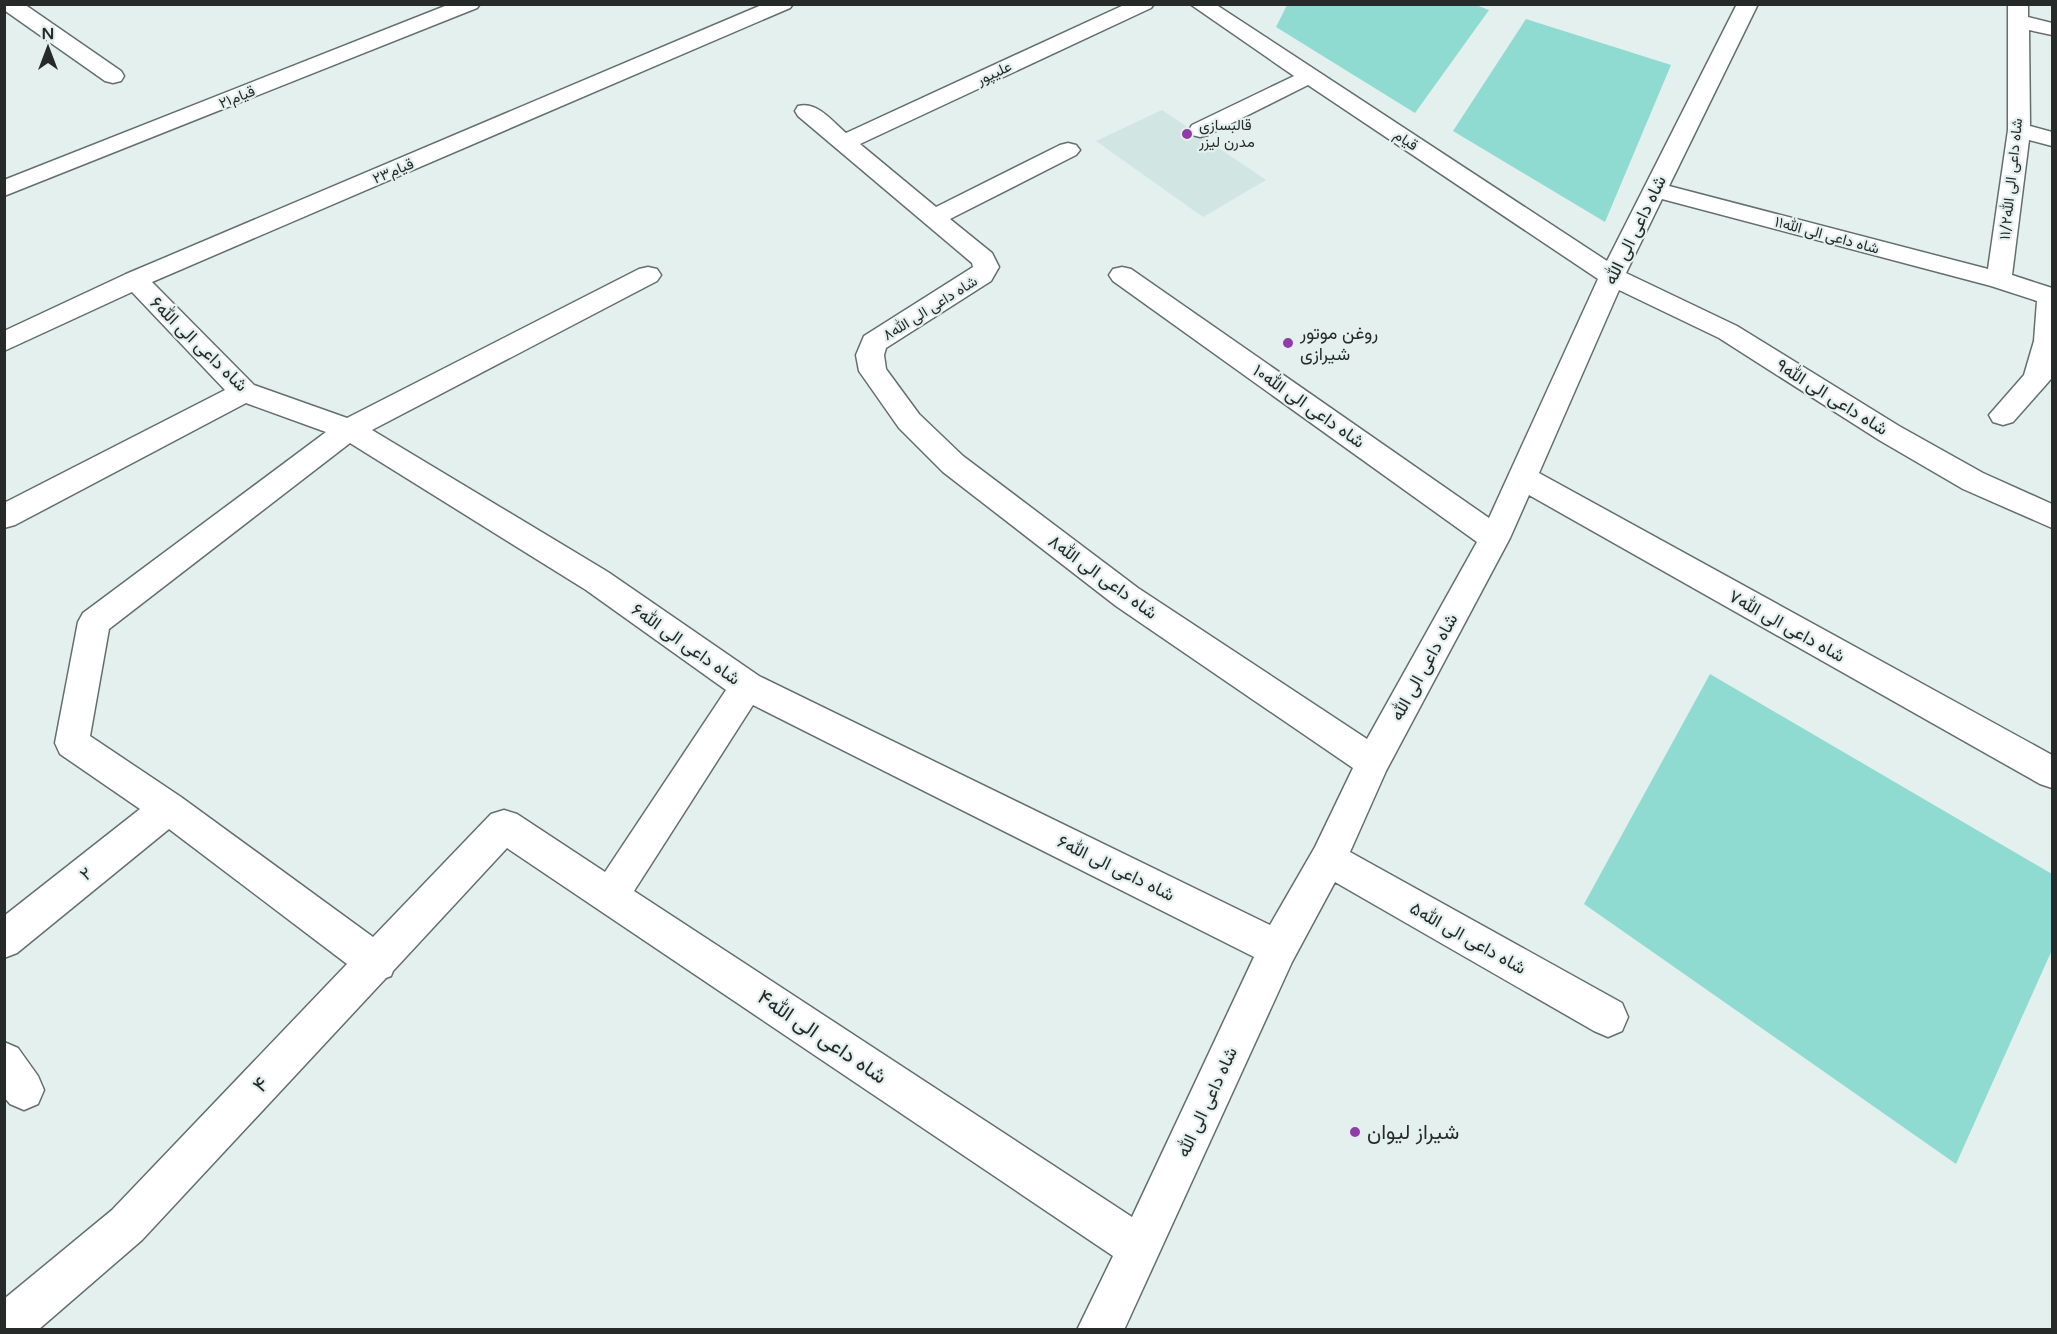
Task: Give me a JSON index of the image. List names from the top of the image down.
{
  "streets": {
    "street": [
      "علیپور",
      "قیام۲۱",
      "قیام",
      "قیام۲۳",
      "۱۱/۲شاه داعی الی الله",
      "شاه داعی الی الله",
      "شاه داعی الی الله۱۱",
      "۸شاه داعی الی الله",
      "شاه داعی الی الله۶",
      "شاه داعی الی الله۹",
      "شاه داعی الی الله۱۰",
      "شاه داعی الی الله۸",
      "شاه داعی الی الله۷",
      "۲",
      "شاه داعی الی الله۵",
      "شاه داعی الی الله۴",
      "۴"
    ]
  },
  "crossings": [
    ["قیام", "شاه داعی الی الله"],
    ["قیام", "شاه داعی الی الله۹"],
    ["قیام۲۳", "شاه داعی الی الله۶"],
    ["۱۱/۲شاه داعی الی الله", "شاه داعی الی الله۱۱"],
    ["شاه داعی الی الله", "شاه داعی الی الله۱۱"],
    ["شاه داعی الی الله", "شاه داعی الی الله۶"],
    ["شاه داعی الی الله", "شاه داعی الی الله۹"],
    ["شاه داعی الی الله", "شاه داعی الی الله۱۰"],
    ["شاه داعی الی الله", "شاه داعی الی الله۸"],
    ["شاه داعی الی الله", "شاه داعی الی الله۷"],
    ["شاه داعی الی الله", "شاه داعی الی الله۵"],
    ["شاه داعی الی الله", "شاه داعی الی الله۴"],
    ["۸شاه داعی الی الله", "شاه داعی الی الله۸"],
    ["شاه داعی الی الله۴", "۴"]
  ],
  "places": ["قالبسازی مدرن لیزر", "روغن موتور شیرازی", "شیراز لیوان"],
  "north": "top"
}
